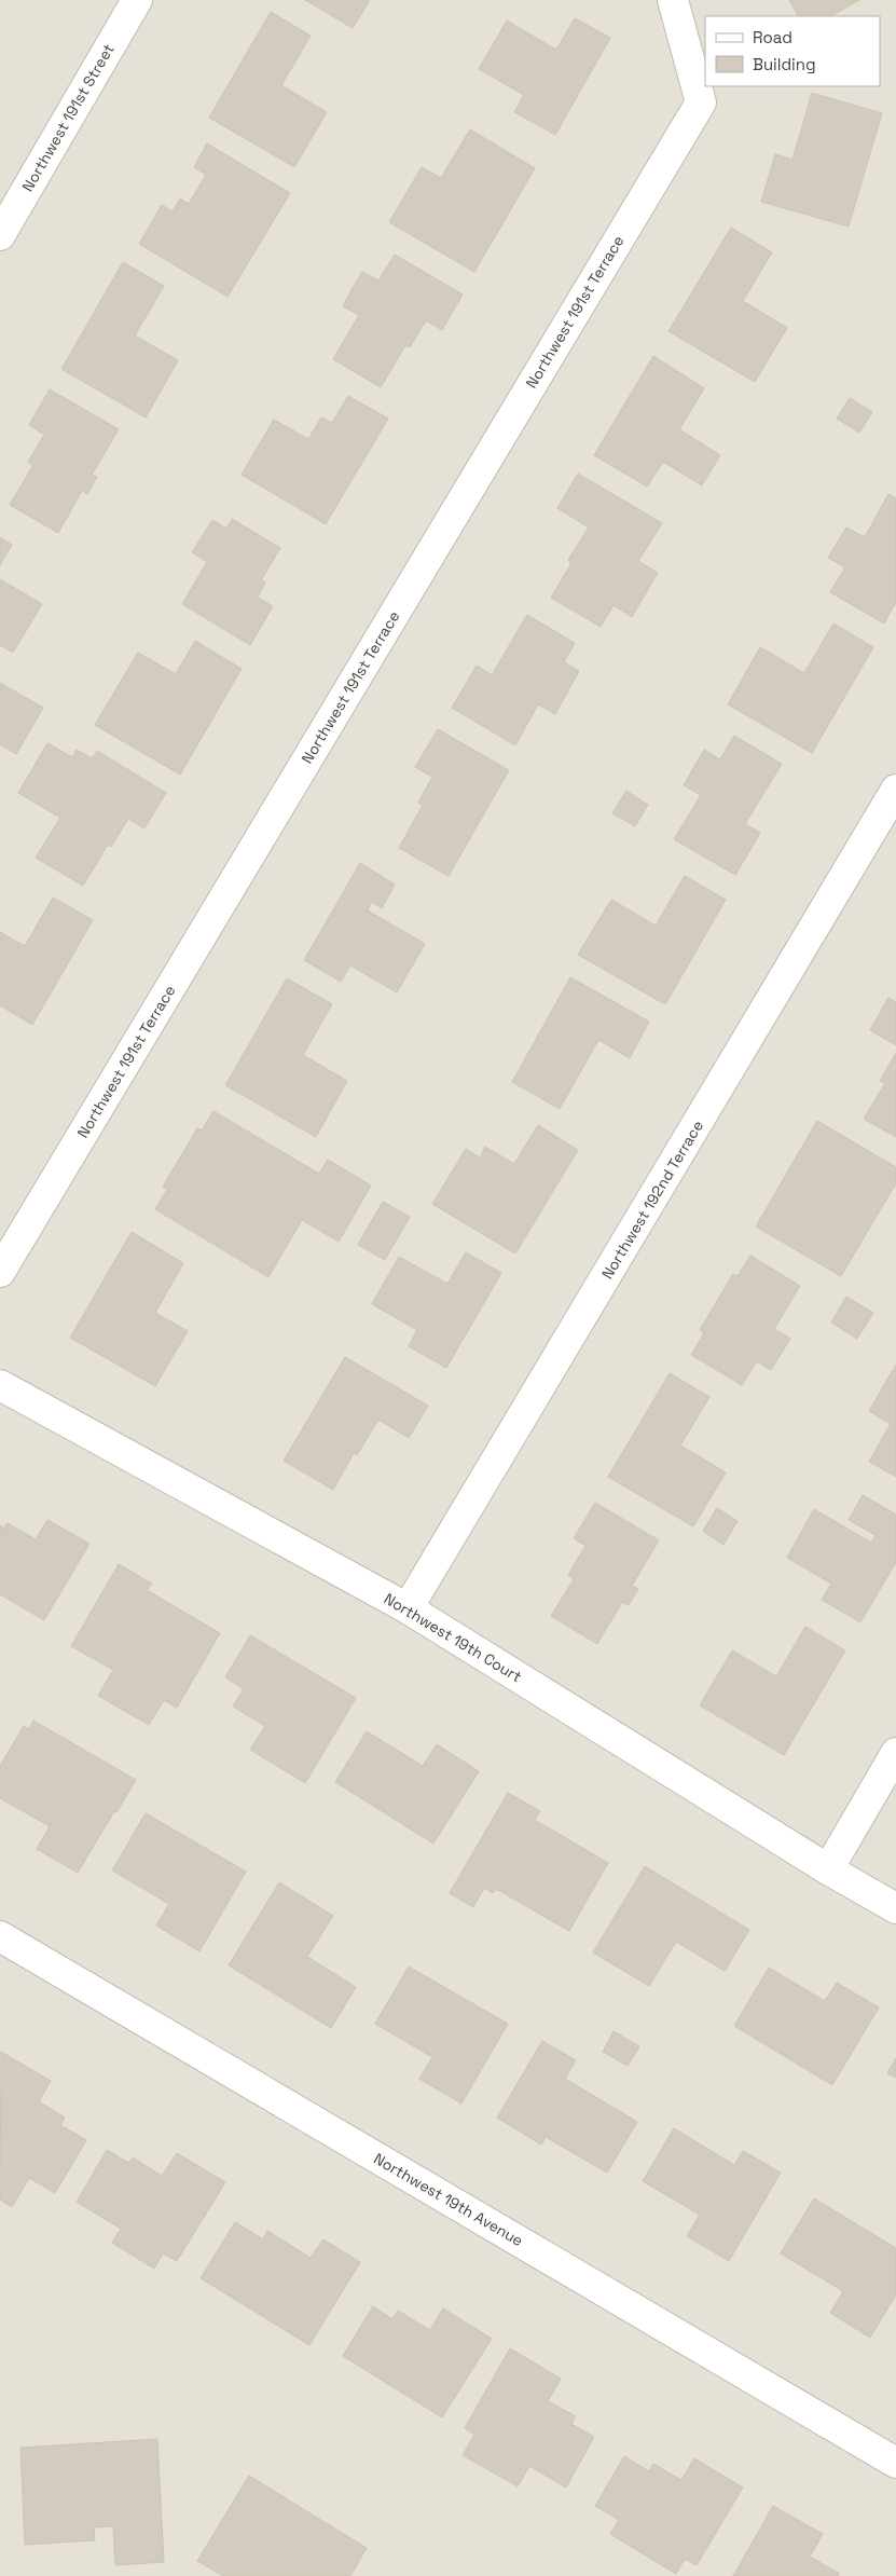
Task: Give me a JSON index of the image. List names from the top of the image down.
{
  "streets": {
    "street": [
      "Northwest 191st Street",
      "Northwest 191st Terrace",
      "Northwest 192nd Terrace",
      "Northwest 19th Court",
      "Northwest 19th Avenue"
    ]
  },
  "crossings": [
    ["Northwest 192nd Terrace", "Northwest 19th Court"]
  ],
  "legend": ["Road", "Building"]
}
